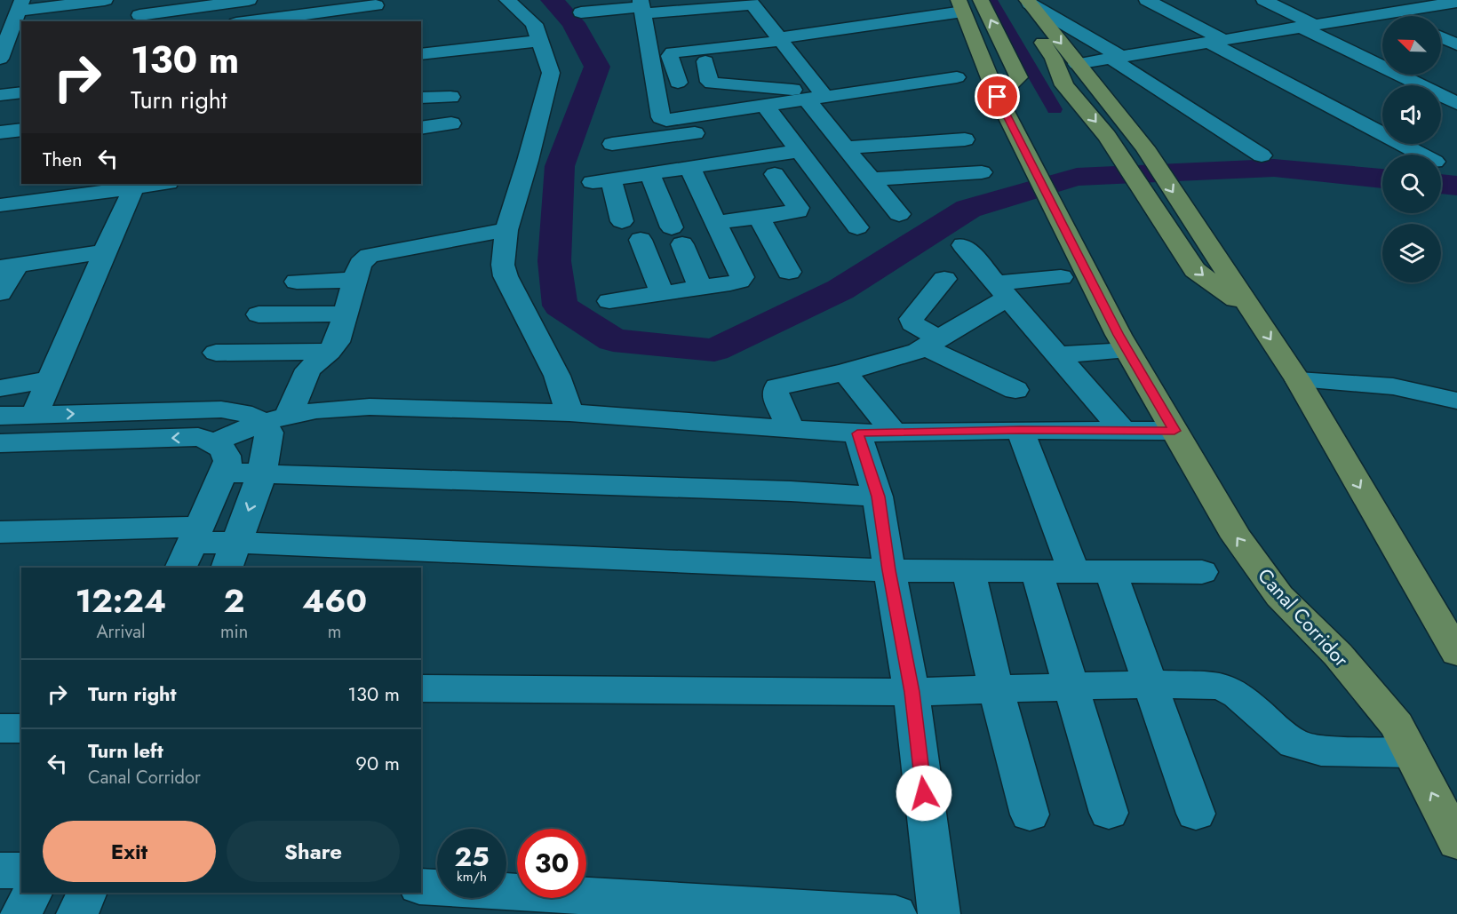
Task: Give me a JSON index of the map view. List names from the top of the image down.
{
  "streets": {
    "main road": ["Canal Corridor"]
  },
  "north": "top left",
  "page": {
    "turn": ["130 m", "Turn right"],
    "then": "Then",
    "eta": [
      "12:24",
      "Arrival",
      "2",
      "min",
      "460",
      "m"
    ],
    "list": [
      {
        "name": "Turn right",
        "value": "130 m"
      },
      {
        "name": "Turn left",
        "note": "Canal Corridor",
        "value": "90 m"
      }
    ],
    "buttons": ["Exit", "Share"],
    "speed": "25 km/h",
    "limit": "30"
  }
}
